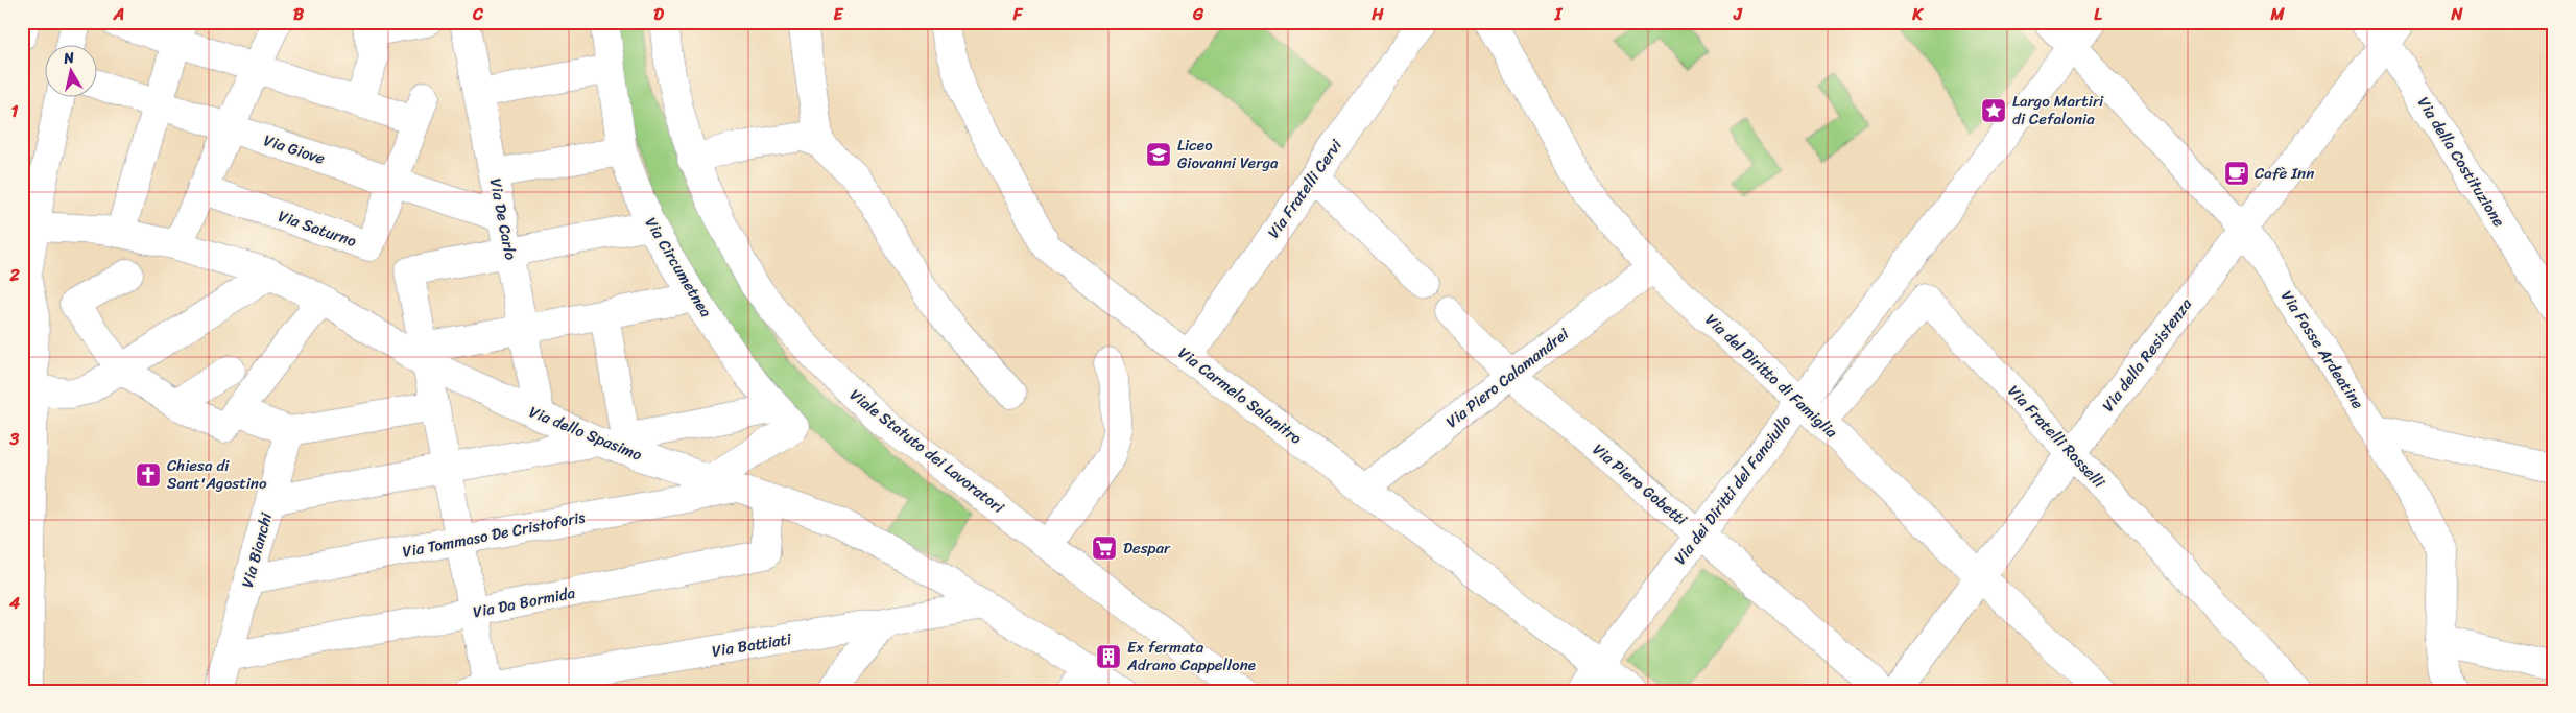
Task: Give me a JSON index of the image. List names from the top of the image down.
{
  "streets": {
    "street": [
      "Via Giove",
      "Via della Costituzione",
      "Via Fratelli Cervi",
      "Via De Carlo",
      "Via Saturno",
      "Via Circumetnea",
      "Via Fosse Ardeatine",
      "Via della Resistenza",
      "Via del Diritto di Famiglia",
      "Via Piero Calamandrei",
      "Via Carmelo Salanitro",
      "Via dello Spasimo",
      "Via Fratelli Rosselli",
      "Viale Statuto dei Lavoratori",
      "Via Piero Gobetti",
      "Via dei Diritti del Fanciullo",
      "Via Tommaso De Cristoforis",
      "Via Bianchi",
      "Via Da Bormida",
      "Via Battiati"
    ]
  },
  "crossings": [
    ["Via Giove", "Via De Carlo"],
    ["Via Giove", "Via Saturno"],
    ["Via della Costituzione", "Via della Resistenza"],
    ["Via Fratelli Cervi", "Via Carmelo Salanitro"],
    ["Via De Carlo", "Via dello Spasimo"],
    ["Via Fosse Ardeatine", "Via della Resistenza"],
    ["Via Fosse Ardeatine", "Via dei Diritti del Fanciullo"],
    ["Via della Resistenza", "Via del Diritto di Famiglia"],
    ["Via della Resistenza", "Via Fratelli Rosselli"],
    ["Via del Diritto di Famiglia", "Via Piero Calamandrei"],
    ["Via del Diritto di Famiglia", "Via Fratelli Rosselli"],
    ["Via del Diritto di Famiglia", "Via dei Diritti del Fanciullo"],
    ["Via Piero Calamandrei", "Via Carmelo Salanitro"],
    ["Via Piero Calamandrei", "Via Piero Gobetti"],
    ["Via Carmelo Salanitro", "Via dei Diritti del Fanciullo"],
    ["Via dello Spasimo", "Via Tommaso De Cristoforis"],
    ["Via dello Spasimo", "Via Da Bormida"],
    ["Via dello Spasimo", "Via Battiati"],
    ["Via Piero Gobetti", "Via dei Diritti del Fanciullo"],
    ["Via Tommaso De Cristoforis", "Via Bianchi"],
    ["Via Bianchi", "Via Da Bormida"]
  ],
  "places": {
    "place": ["Largo Martiri di Cefalonia"],
    "school or university": ["Liceo Giovanni Verga"],
    "cafe": ["Cafè Inn"],
    "church": ["Chiesa di Sant'Agostino"],
    "supermarket": ["Despar"],
    "building": ["Ex fermata Adrano Cappellone"]
  },
  "north": "top",
  "grid": {
    "columns": [
      "A",
      "B",
      "C",
      "D",
      "E",
      "F",
      "G",
      "H",
      "I",
      "J",
      "K",
      "L",
      "M",
      "N"
    ],
    "rows": [
      "1",
      "2",
      "3",
      "4"
    ]
  }
}
